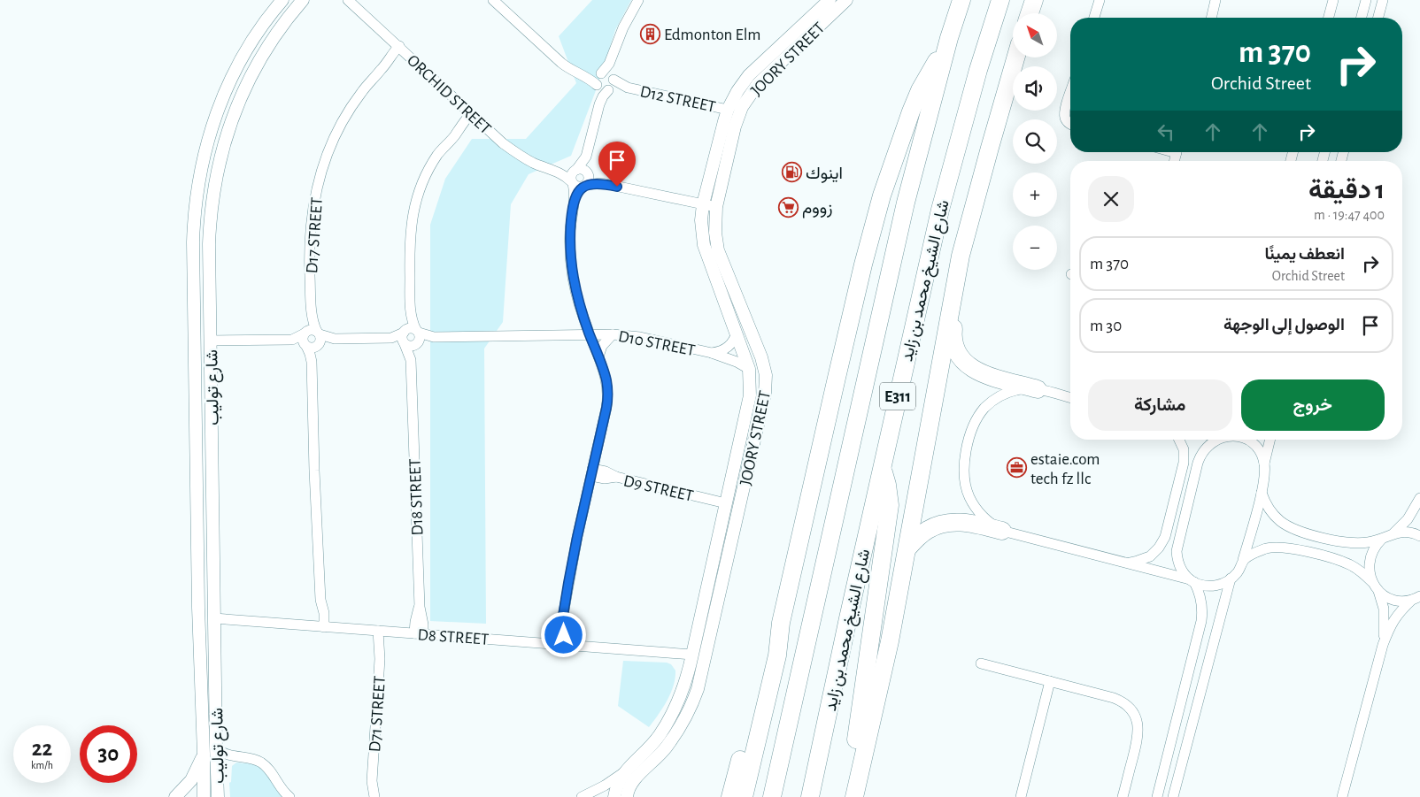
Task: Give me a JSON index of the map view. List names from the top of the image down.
{
  "streets": {
    "highway": ["شارع الشيخ محمد بن زايد", "E311"],
    "street": [
      "JOORY STREET",
      "ORCHID STREET",
      "D12 STREET",
      "D17 STREET",
      "D10 STREET",
      "شارع توليب",
      "D9 STREET",
      "D18 STREET",
      "D8 STREET",
      "D71 STREET"
    ]
  },
  "crossings": [
    ["JOORY STREET", "D12 STREET"],
    ["JOORY STREET", "D10 STREET"],
    ["JOORY STREET", "D9 STREET"],
    ["JOORY STREET", "D8 STREET"],
    ["ORCHID STREET", "D17 STREET"],
    ["D10 STREET", "D18 STREET"],
    ["شارع توليب", "D8 STREET"],
    ["D18 STREET", "D8 STREET"],
    ["D8 STREET", "D71 STREET"]
  ],
  "places": {
    "building": ["Edmonton Elm"],
    "fuel station": ["اينوك"],
    "supermarket": ["زووم"],
    "office": ["estaie.com tech fz llc"]
  },
  "north": "top left",
  "page": {
    "map_buttons": ["+", "−"],
    "turn": ["370 m", "Orchid Street"],
    "heading": ["1 دقيقة", "400 m · 19:47"],
    "list": [
      {
        "name": "انعطف يمينًا",
        "note": "Orchid Street",
        "value": "370 m"
      },
      {
        "name": "الوصول إلى الوجهة",
        "value": "30 m"
      }
    ],
    "buttons": ["خروج", "مشاركة"],
    "speed": "22 km/h",
    "limit": "30"
  }
}
